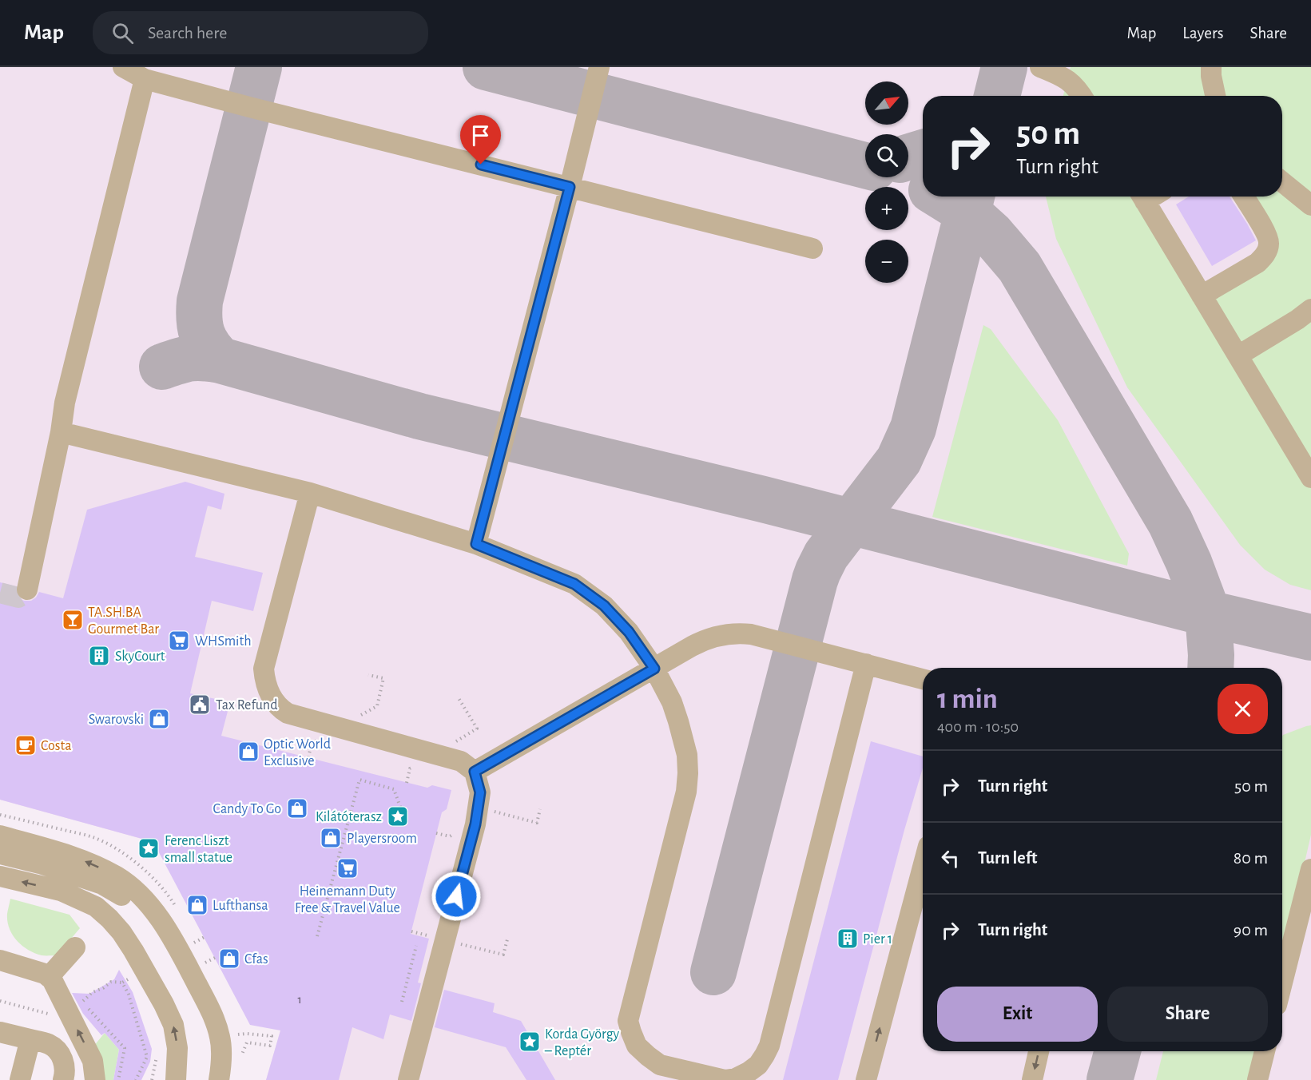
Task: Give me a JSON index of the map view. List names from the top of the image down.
{
  "places": {
    "bar": ["TA.SH.BA Gourmet Bar"],
    "supermarket": ["WHSmith", "Heinemann Duty Free & Travel Value"],
    "building": ["SkyCourt", "Pier 1"],
    "public building": ["Tax Refund"],
    "shop": [
      "Swarovski",
      "Optic World Exclusive",
      "Candy To Go",
      "Playersroom",
      "Lufthansa",
      "Cfas"
    ],
    "cafe": ["Costa"],
    "place": ["Kilátóterasz", "Ferenc Liszt small statue", "Korda György – Reptér"]
  },
  "house_numbers": ["1"],
  "north": "top right",
  "page": {
    "header": "Map",
    "search": "Search here",
    "nav": ["Map", "Layers", "Share"],
    "map_buttons": ["+", "−"],
    "turn": ["50 m", "Turn right"],
    "heading": ["1 min", "400 m · 10:50"],
    "list": [
      {
        "name": "Turn right",
        "value": "50 m"
      },
      {
        "name": "Turn left",
        "value": "80 m"
      },
      {
        "name": "Turn right",
        "value": "90 m"
      }
    ],
    "buttons": ["Exit", "Share"]
  }
}
